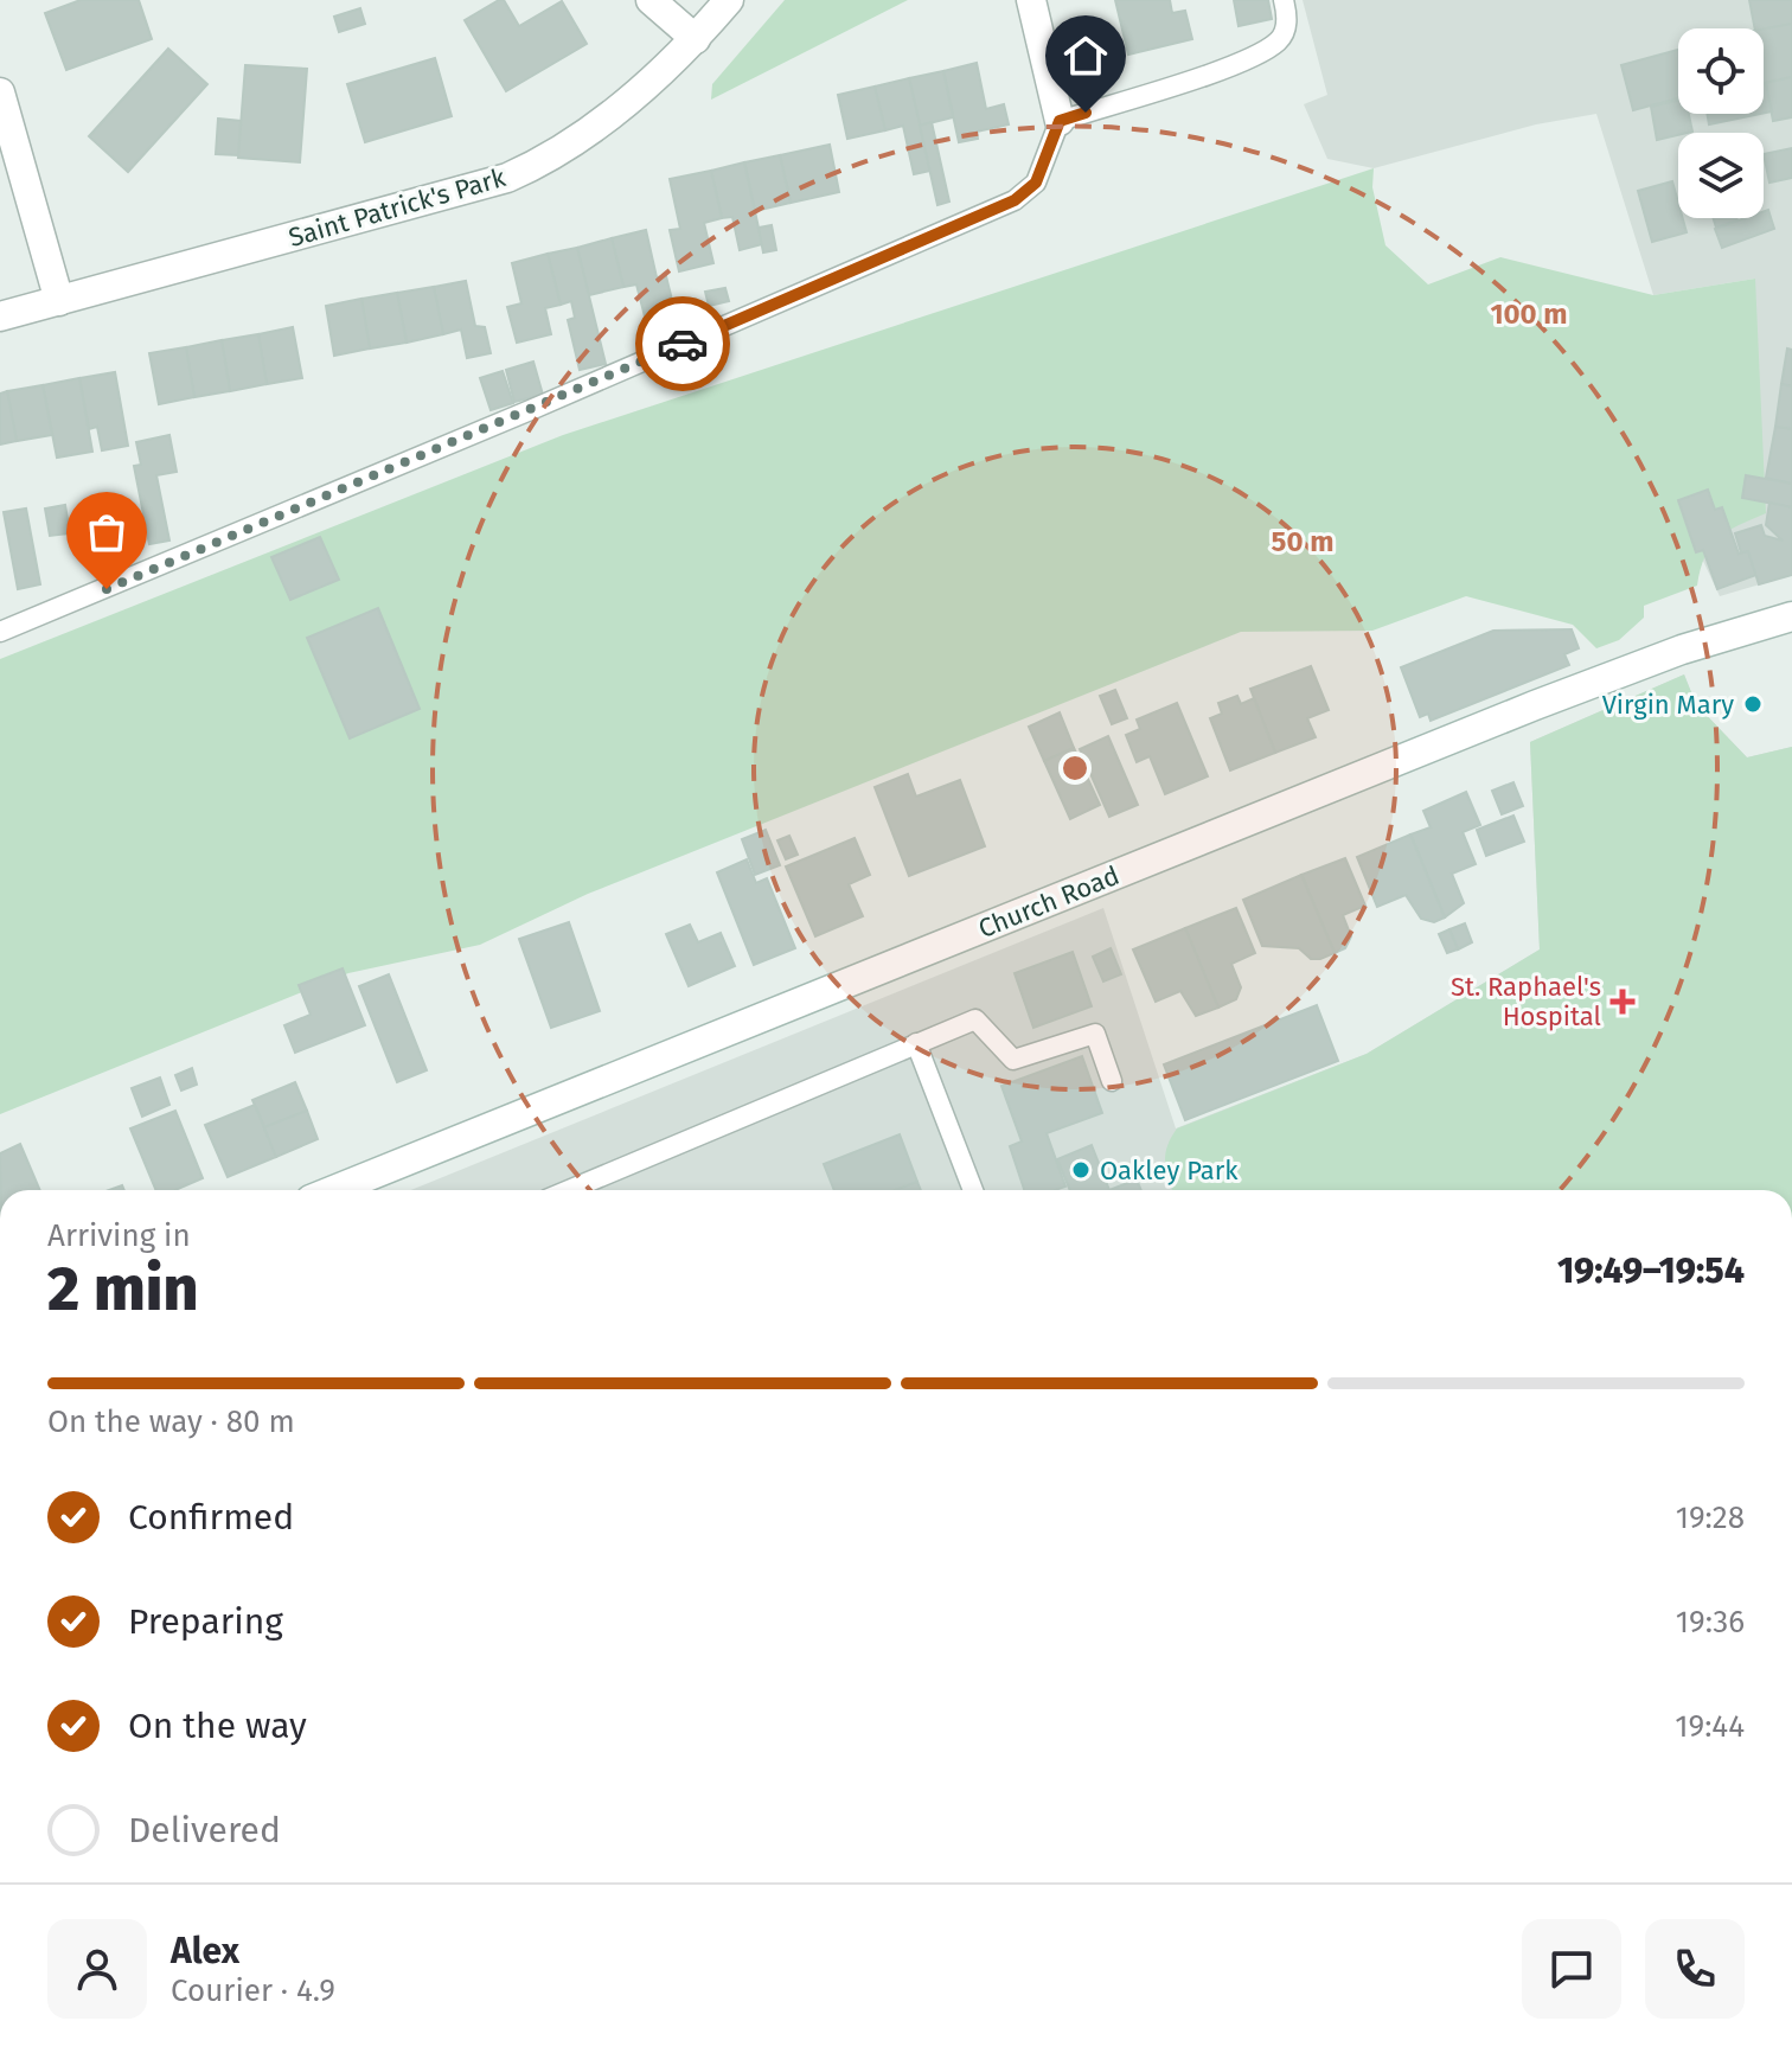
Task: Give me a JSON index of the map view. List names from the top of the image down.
{
  "streets": {
    "street": ["Saint Patrick's Park", "Church Road"]
  },
  "places": {
    "other": ["Virgin Mary", "Oakley Park"],
    "health": ["St. Raphael's Hospital"]
  },
  "page": {
    "heading": ["2 min", "Arriving in", "19:49–19:54"],
    "panel": ["Alex", "Courier · 4.9"],
    "bar": "On the way · 80 m",
    "list": [
      ["Confirmed", "19:28"],
      ["Preparing", "19:36"],
      ["On the way", "19:44"],
      "Delivered"
    ]
  },
  "rings": ["100 m", "50 m"]
}
